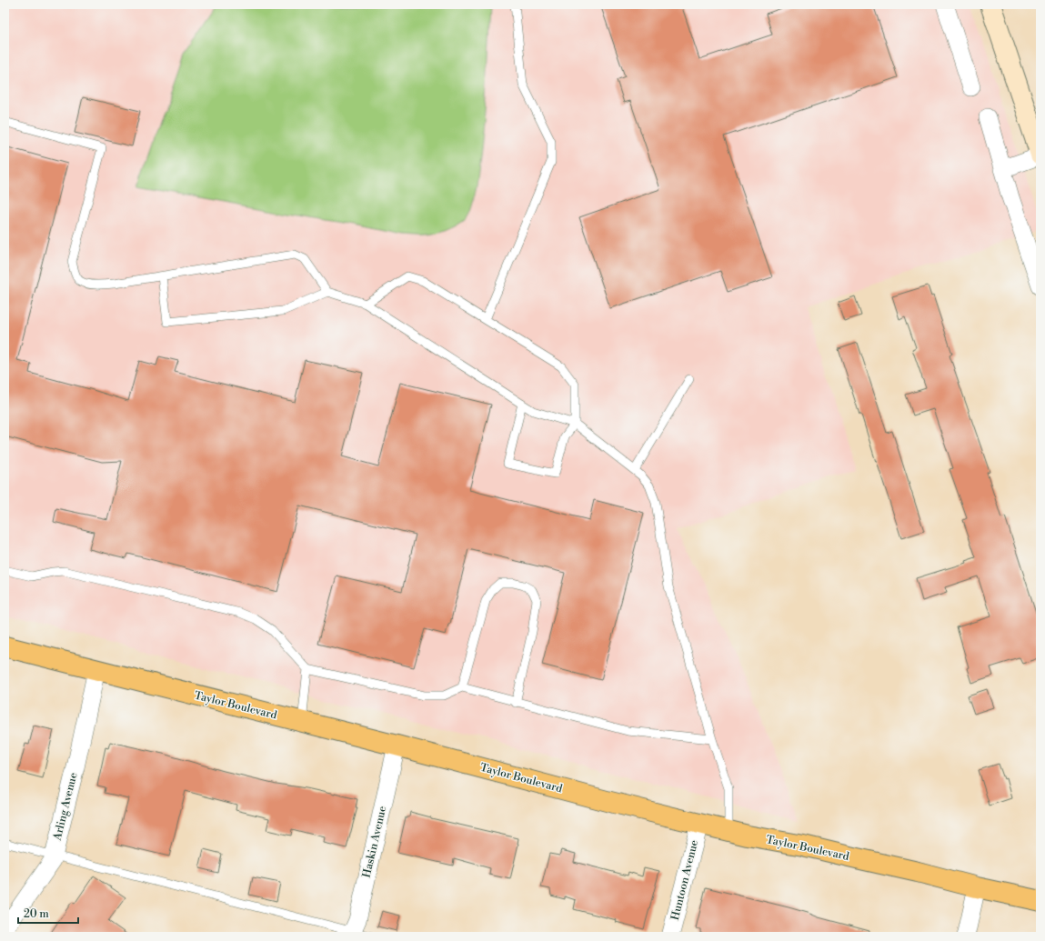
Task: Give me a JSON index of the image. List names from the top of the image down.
{
  "streets": {
    "main road": ["Taylor Boulevard"],
    "street": ["Arling Avenue", "Haskin Avenue", "Huntoon Avenue"]
  },
  "crossings": [
    ["Taylor Boulevard", "Arling Avenue"],
    ["Taylor Boulevard", "Haskin Avenue"],
    ["Taylor Boulevard", "Huntoon Avenue"]
  ],
  "scale_bar": "20 m"
}
